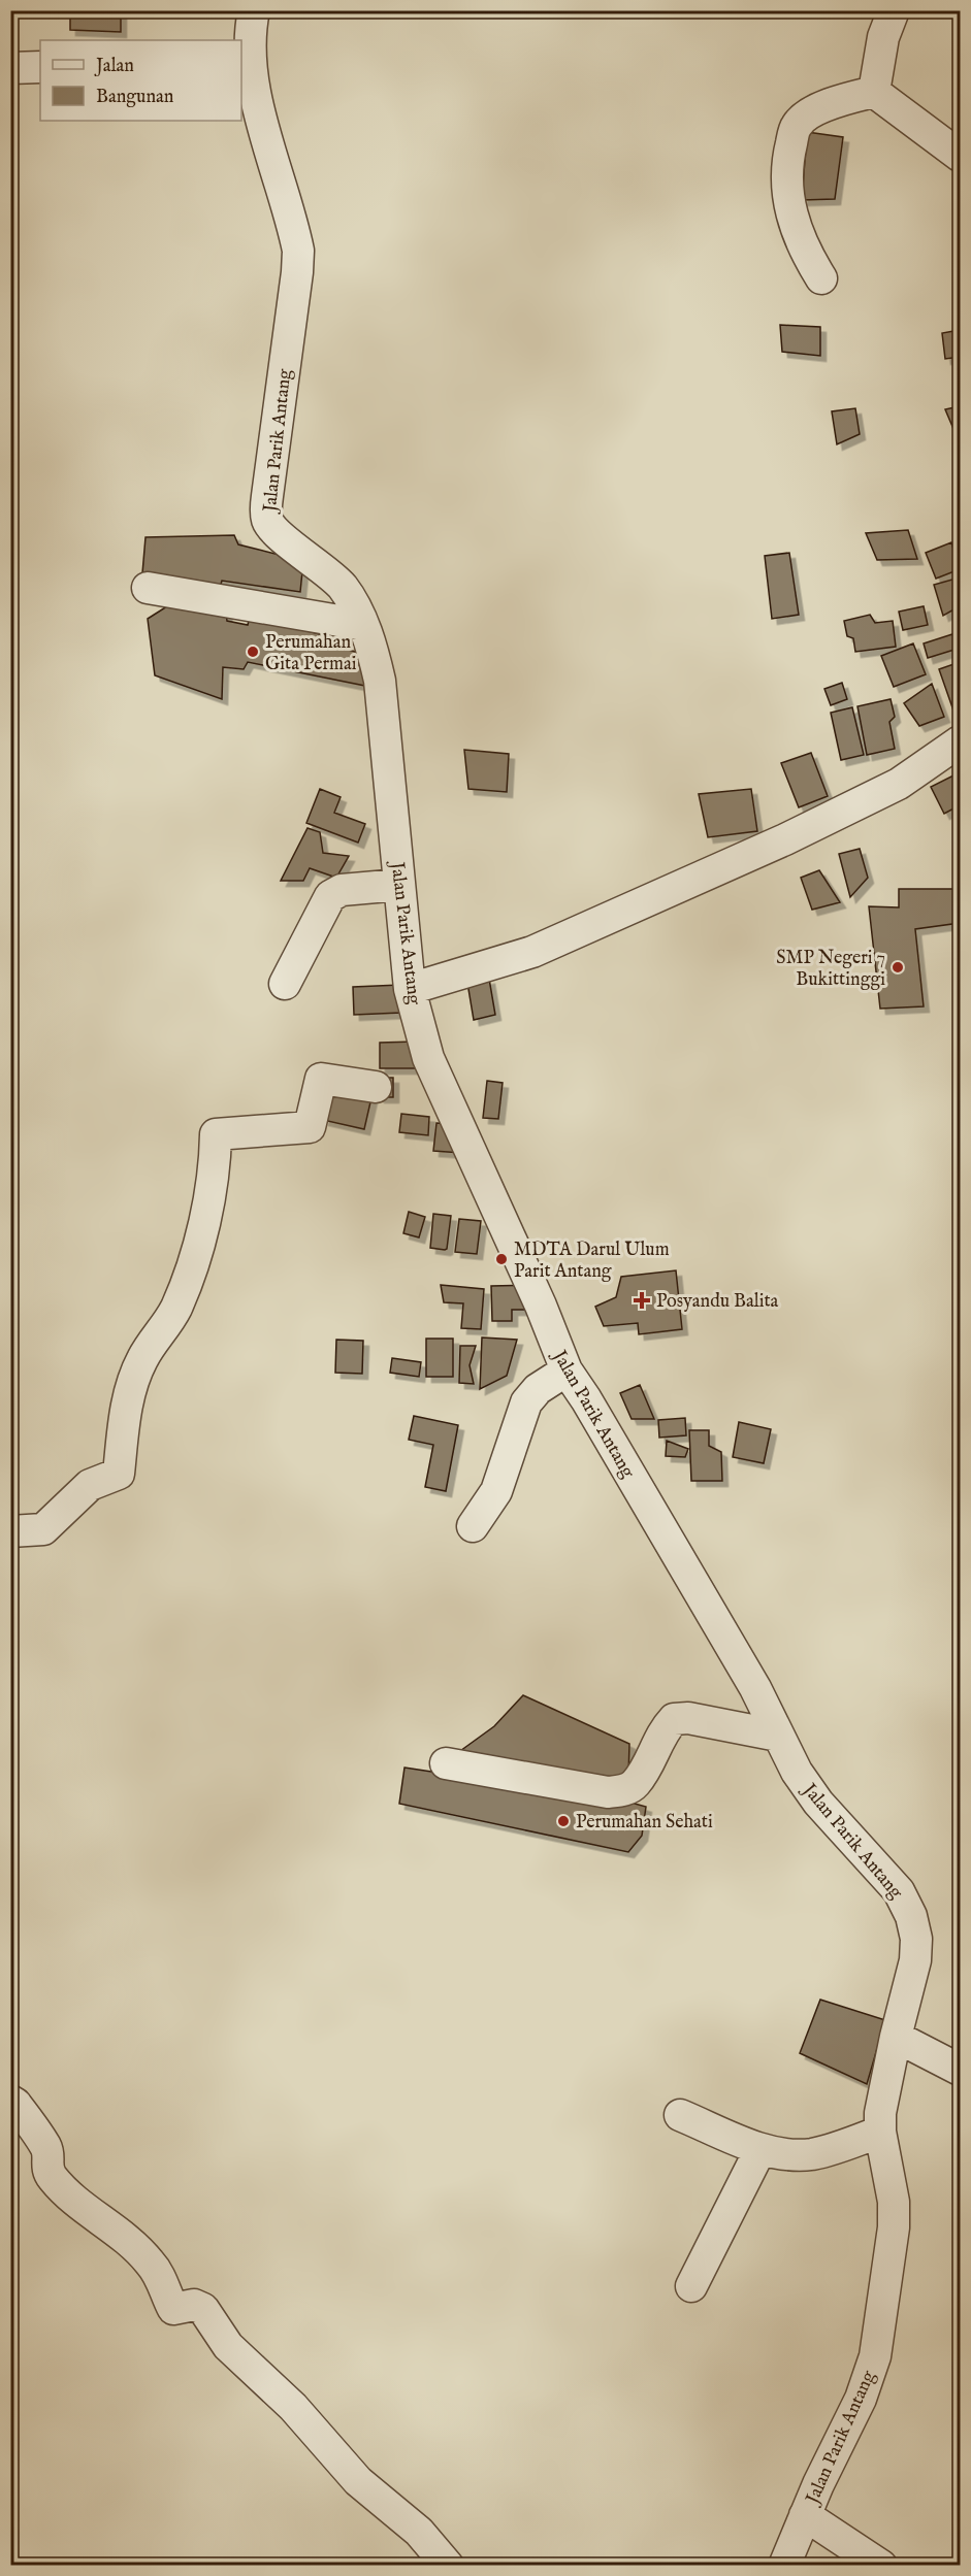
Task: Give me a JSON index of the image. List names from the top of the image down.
{
  "streets": {
    "street": ["Jalan Parik Antang"]
  },
  "places": {
    "other": [
      "Perumahan Gita Permai",
      "SMP Negeri 7 Bukittinggi",
      "MDTA Darul Ulum Parit Antang",
      "Perumahan Sehati"
    ],
    "health": ["Posyandu Balita"]
  },
  "legend": ["Jalan", "Bangunan"]
}
